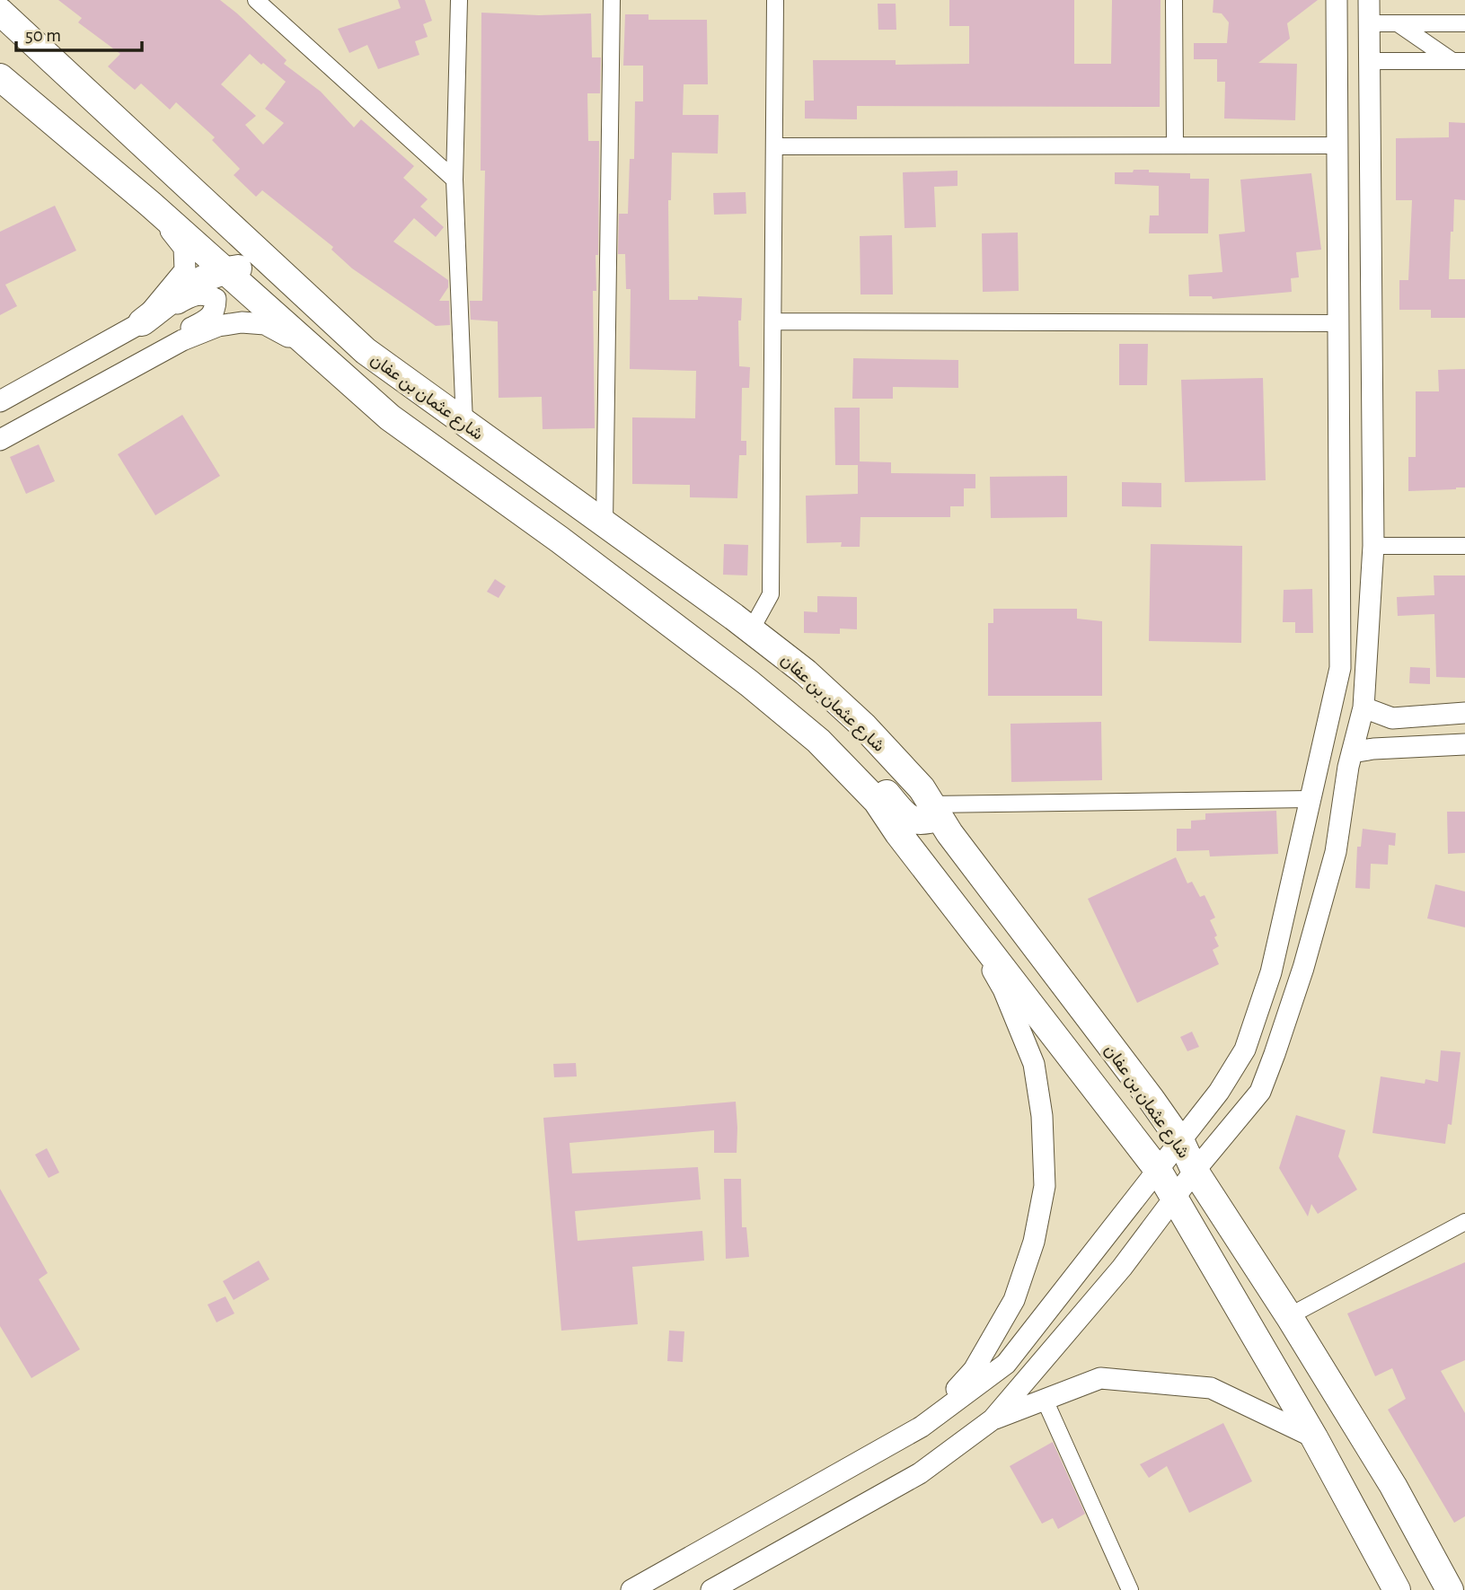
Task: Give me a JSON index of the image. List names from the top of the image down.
{
  "streets": {
    "main road": ["شارع عثمان بن عفان"]
  },
  "scale_bar": "50 m"
}
